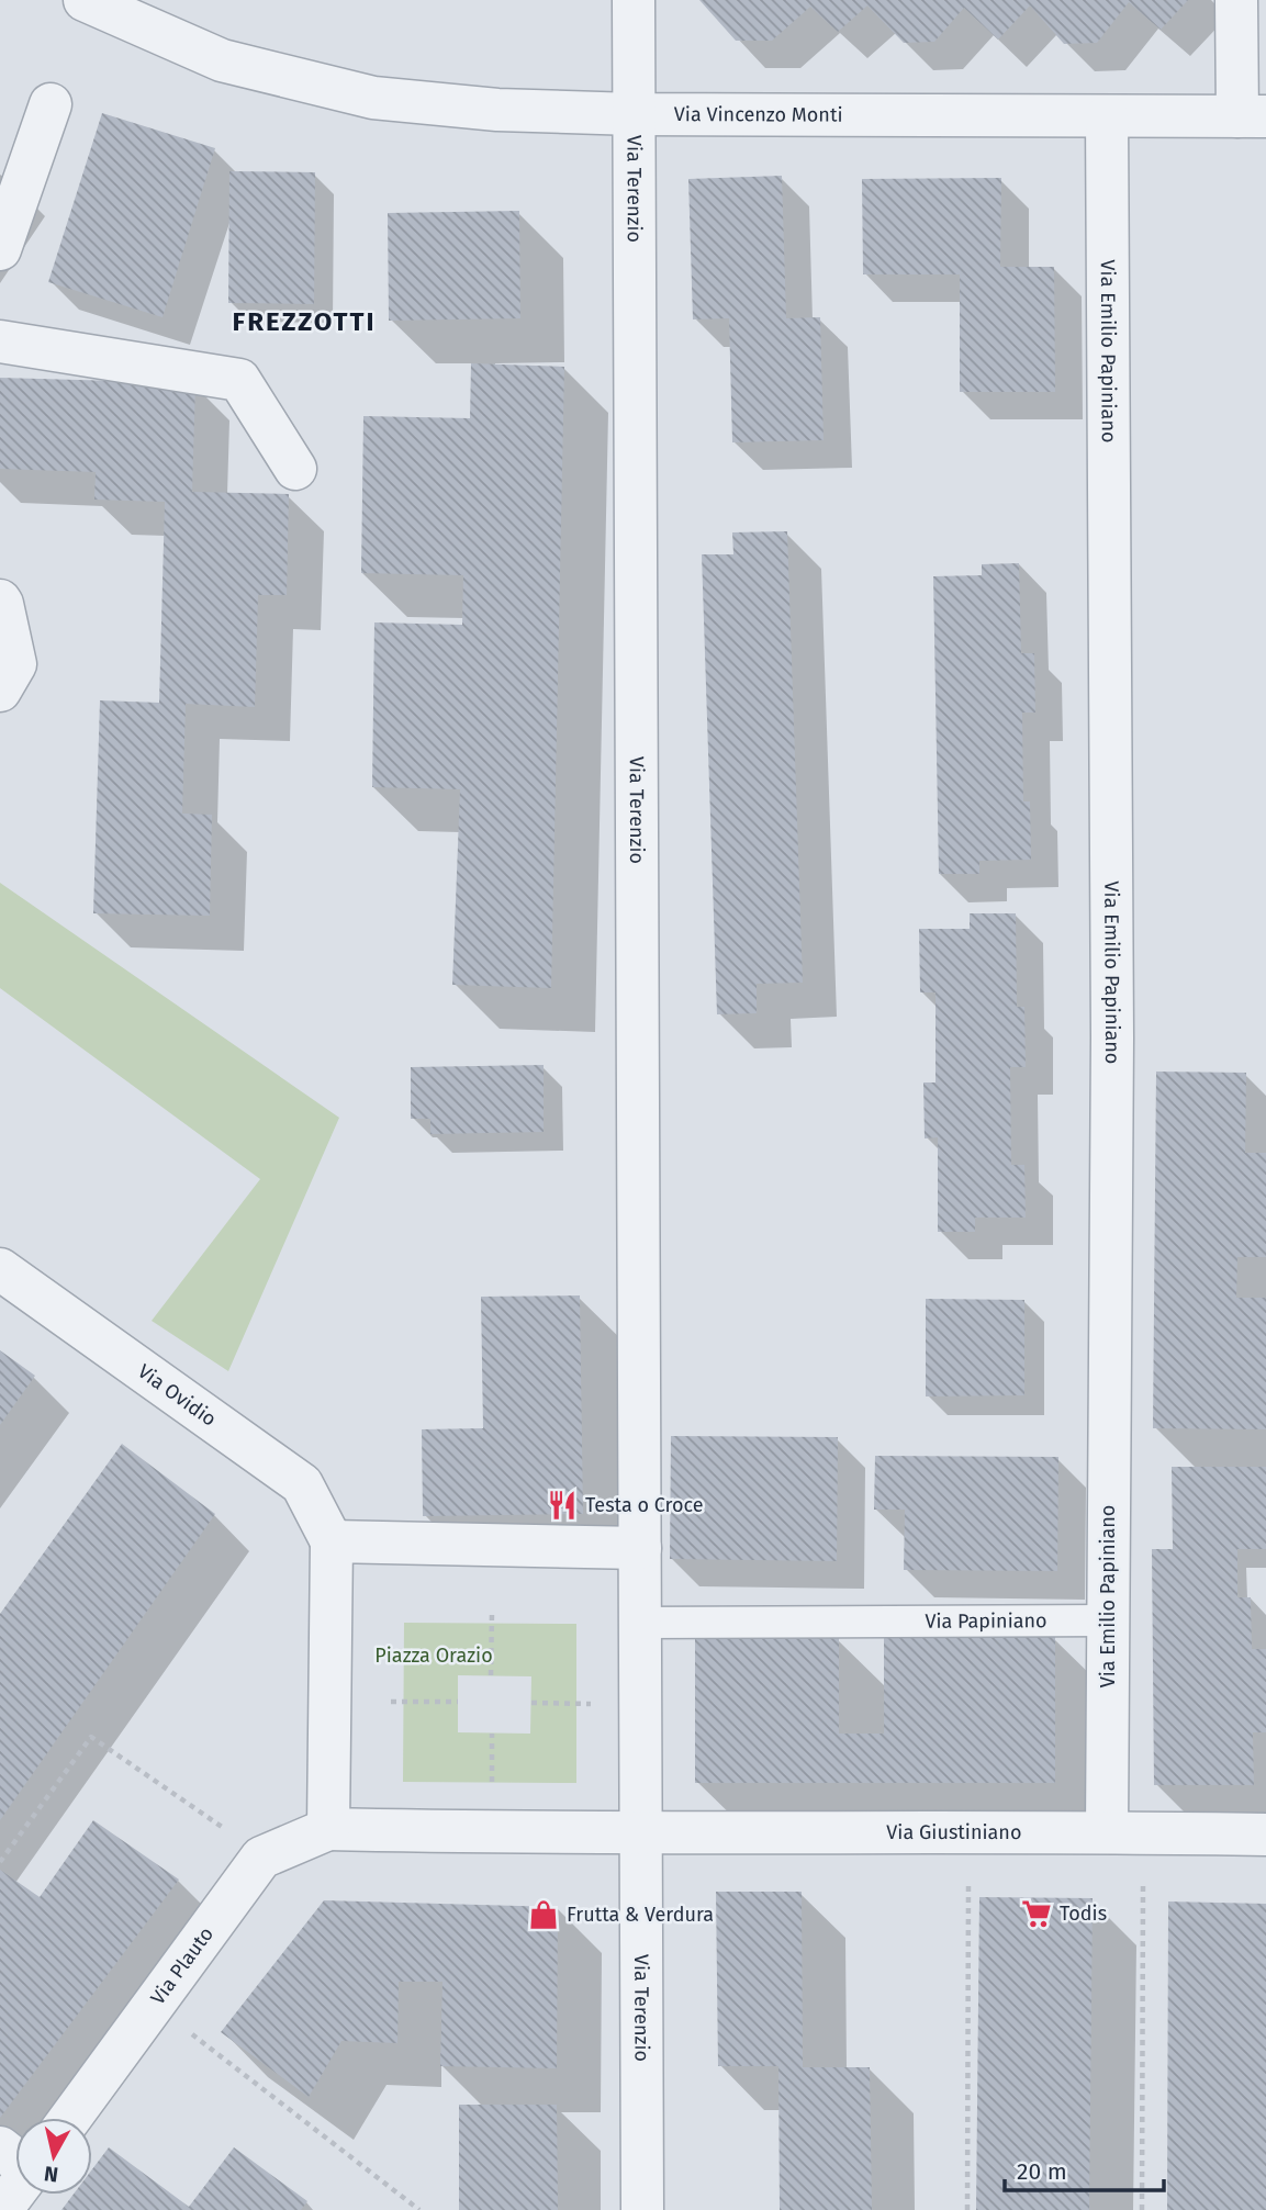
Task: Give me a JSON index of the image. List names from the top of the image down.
{
  "streets": {
    "street": [
      "Via Vincenzo Monti",
      "Via Terenzio",
      "Via Emilio Papiniano",
      "Via Ovidio",
      "Via Giustiniano",
      "Via Plauto"
    ],
    "lane": ["Via Papiniano"]
  },
  "crossings": [
    ["Via Vincenzo Monti", "Via Terenzio"],
    ["Via Vincenzo Monti", "Via Emilio Papiniano"],
    ["Via Terenzio", "Via Papiniano"],
    ["Via Terenzio", "Via Giustiniano"],
    ["Via Emilio Papiniano", "Via Papiniano"],
    ["Via Emilio Papiniano", "Via Giustiniano"]
  ],
  "districts": ["FREZZOTTI"],
  "parks": ["Piazza Orazio"],
  "places": {
    "restaurant": ["Testa o Croce"],
    "supermarket": ["Todis"],
    "shop": ["Frutta & Verdura"]
  },
  "scale_bar": "20 m",
  "north": "bottom"
}
